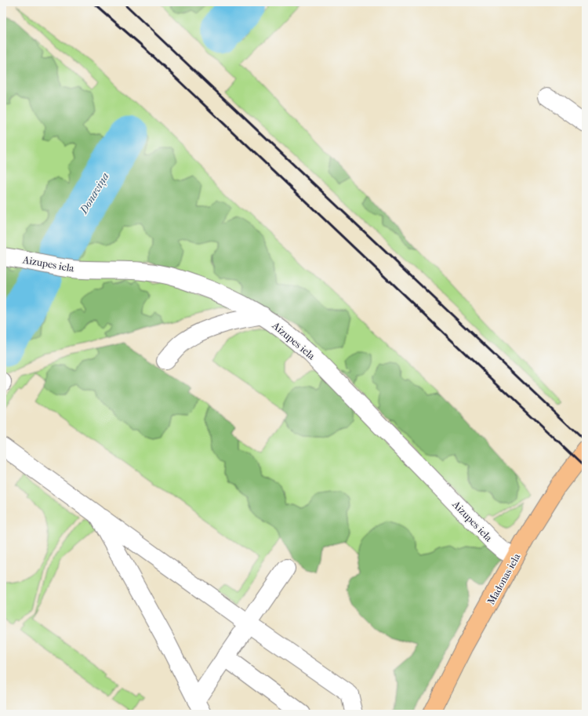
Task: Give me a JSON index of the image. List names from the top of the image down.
{
  "streets": {
    "main road": ["Madonas iela"],
    "street": ["Aizupes iela"]
  },
  "crossings": [
    ["Aizupes iela", "Madonas iela"]
  ],
  "water": ["Donaviņa"]
}
